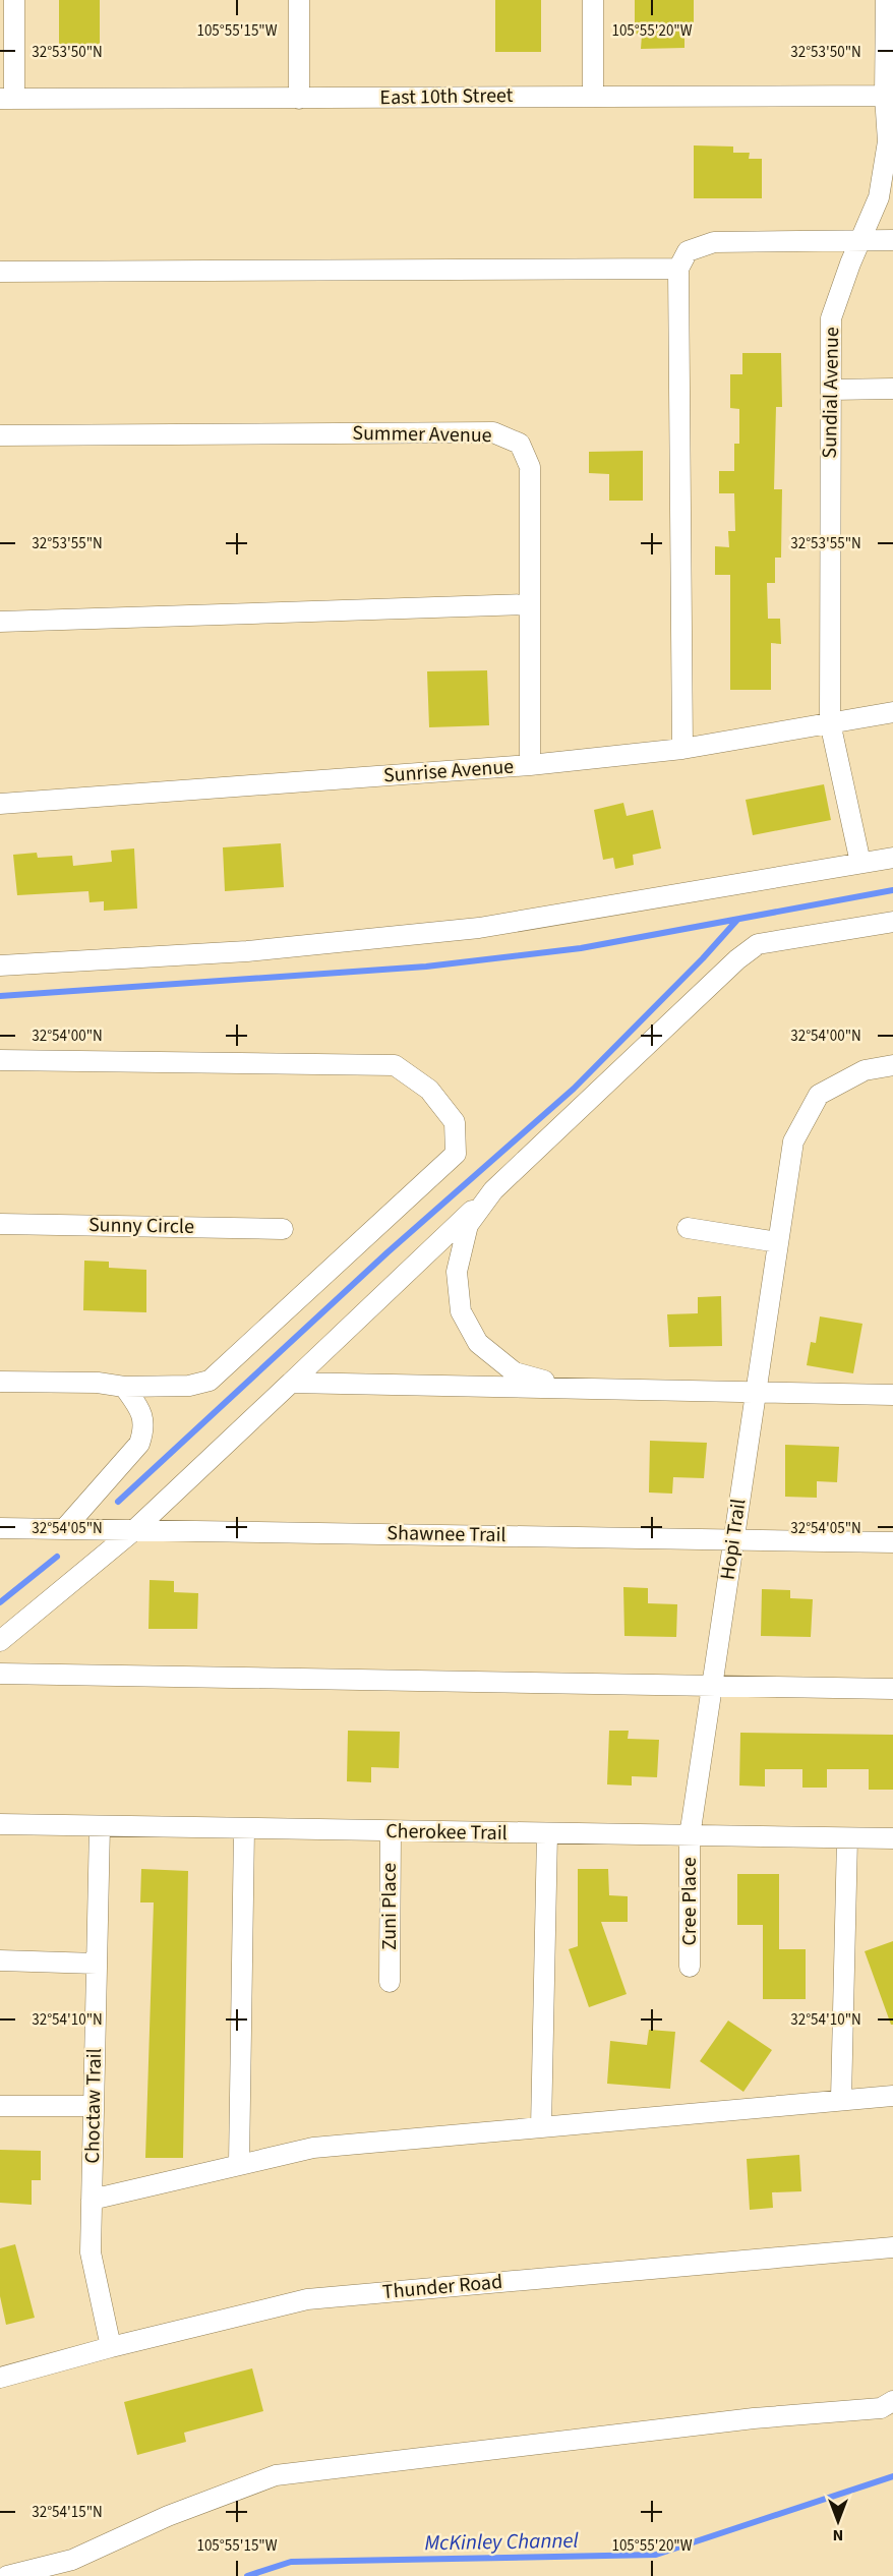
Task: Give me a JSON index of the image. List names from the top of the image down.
{
  "streets": {
    "street": [
      "East 10th Street",
      "Sundial Avenue",
      "Summer Avenue",
      "Sunrise Avenue",
      "Sunny Circle",
      "Shawnee Trail",
      "Hopi Trail",
      "Cherokee Trail",
      "Cree Place",
      "Zuni Place",
      "Choctaw Trail",
      "Thunder Road"
    ]
  },
  "crossings": [
    ["East 10th Street", "Sundial Avenue"],
    ["Sundial Avenue", "Sunrise Avenue"],
    ["Summer Avenue", "Sunrise Avenue"],
    ["Shawnee Trail", "Hopi Trail"],
    ["Hopi Trail", "Cherokee Trail"],
    ["Hopi Trail", "Cree Place"],
    ["Cherokee Trail", "Cree Place"],
    ["Cherokee Trail", "Zuni Place"],
    ["Cherokee Trail", "Choctaw Trail"],
    ["Choctaw Trail", "Thunder Road"]
  ],
  "water": ["McKinley Channel"],
  "north": "bottom",
  "coordinates": [
    "105°55'15\"W",
    "105°55'20\"W",
    "32°53'50\"N",
    "32°53'55\"N",
    "32°54'00\"N",
    "32°54'05\"N",
    "32°54'10\"N",
    "32°54'15\"N"
  ]
}
